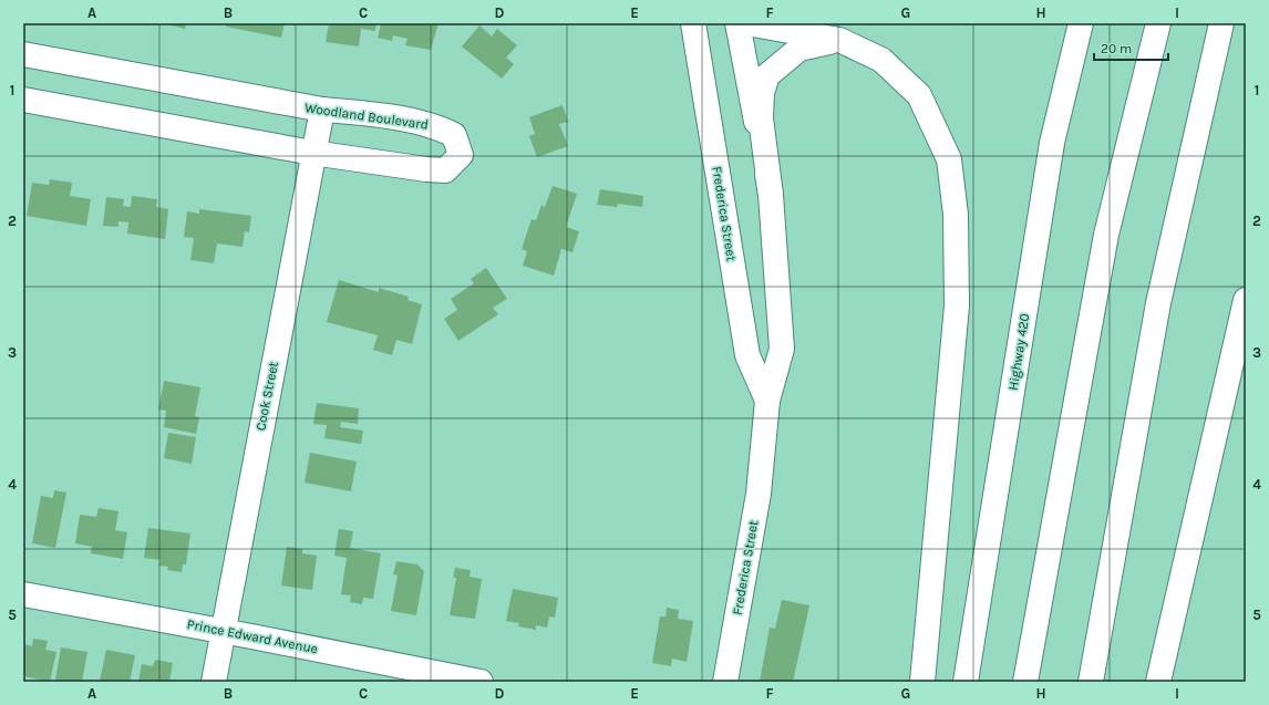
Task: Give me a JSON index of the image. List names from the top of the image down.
{
  "streets": {
    "main road": [
      "Woodland Boulevard",
      "Frederica Street",
      "Highway 420",
      "Cook Street",
      "Prince Edward Avenue"
    ]
  },
  "crossings": [
    ["Woodland Boulevard", "Cook Street"],
    ["Cook Street", "Prince Edward Avenue"]
  ],
  "scale_bar": "20 m",
  "grid": {
    "columns": [
      "A",
      "B",
      "C",
      "D",
      "E",
      "F",
      "G",
      "H",
      "I"
    ],
    "rows": [
      "1",
      "2",
      "3",
      "4",
      "5"
    ]
  }
}
